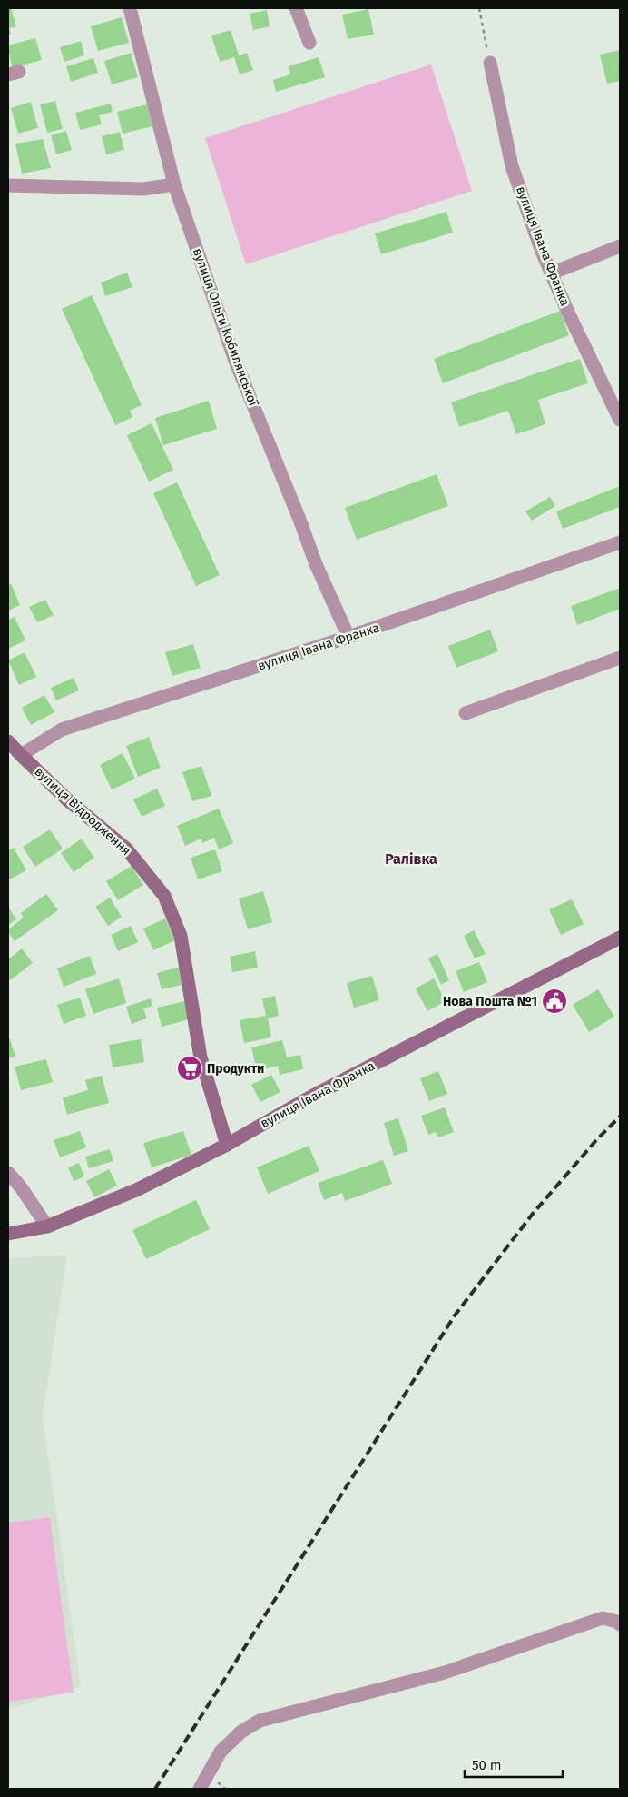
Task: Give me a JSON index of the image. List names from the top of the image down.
{
  "streets": {
    "main road": ["вулиця Івана Франка", "вулиця Відродження"],
    "street": ["вулиця Ольги Кобилянської"]
  },
  "crossings": [
    ["вулиця Івана Франка", "вулиця Ольги Кобилянської"],
    ["вулиця Івана Франка", "вулиця Відродження"]
  ],
  "districts": ["Ралівка"],
  "places": {
    "public building": ["Нова Пошта №1"],
    "supermarket": ["Продукти"]
  },
  "scale_bar": "50 m"
}
